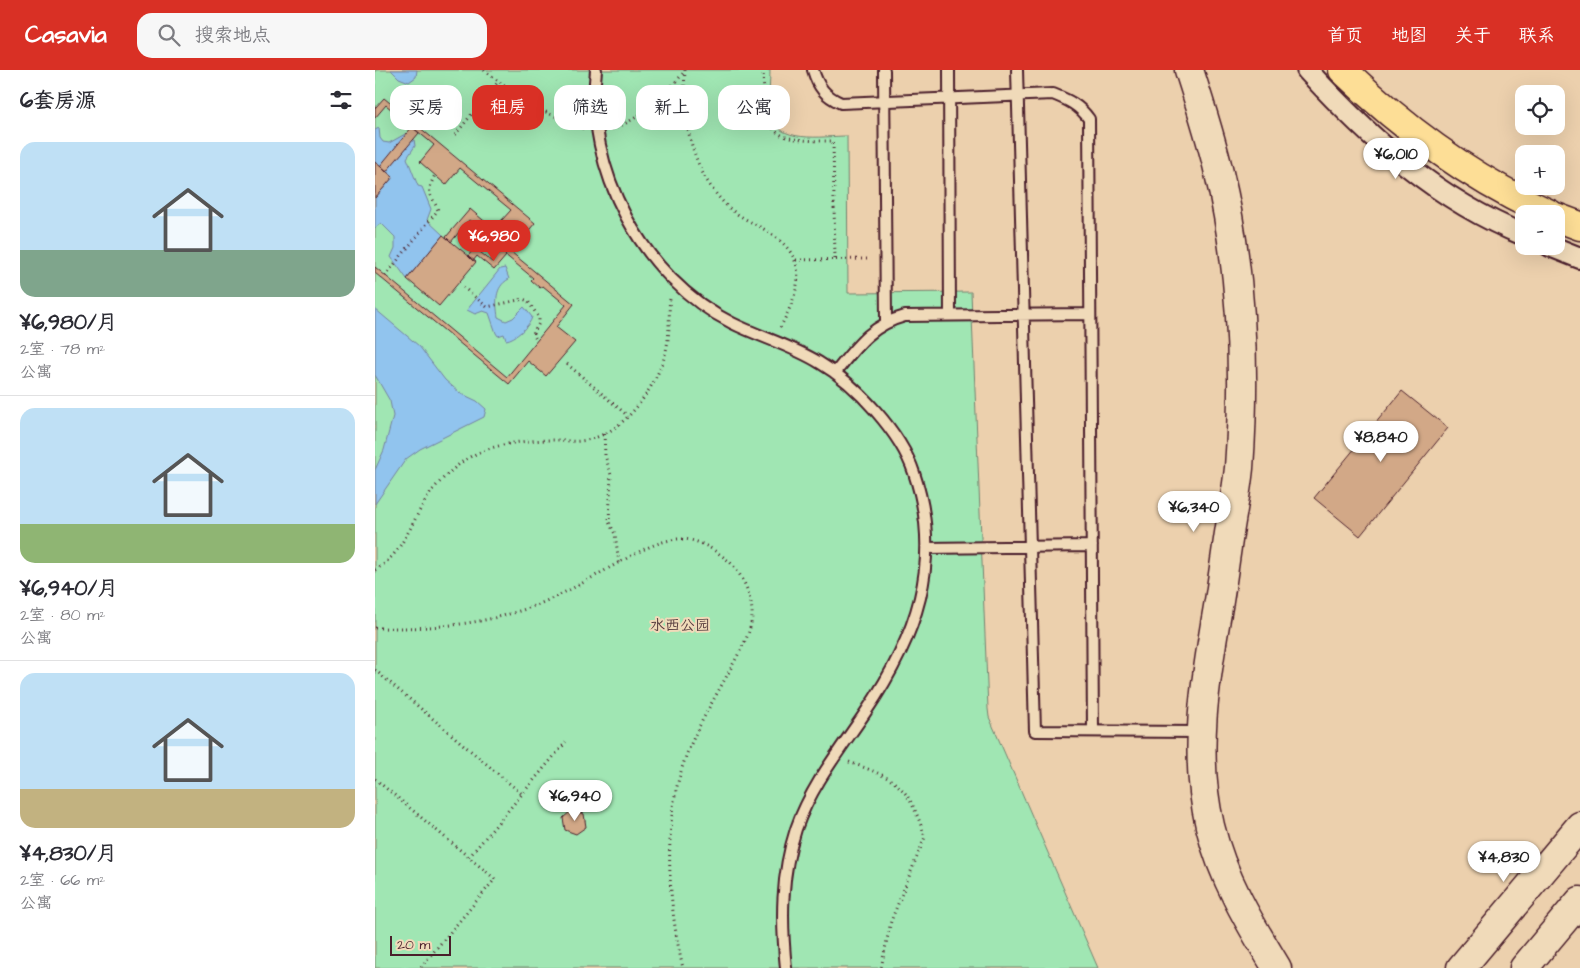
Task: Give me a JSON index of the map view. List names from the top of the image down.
{
  "parks": ["水西公园"],
  "scale_bar": "20 m",
  "page": {
    "header": "Casavia",
    "search": "搜索地点",
    "nav": [
      "首页",
      "地图",
      "关于",
      "联系"
    ],
    "heading": "6套房源",
    "map_buttons": ["+", "−"],
    "chip": [
      "买房",
      "租房",
      "筛选",
      "新上",
      "公寓"
    ],
    "list": [
      {
        "name": "¥6,980/月",
        "note": "2室 · 78 m² · 公寓"
      },
      {
        "name": "¥6,940/月",
        "note": "2室 · 80 m² · 公寓"
      },
      {
        "name": "¥4,830/月",
        "note": "2室 · 66 m² · 公寓"
      }
    ],
    "price": [
      "¥6,010",
      "¥6,980",
      "¥8,840",
      "¥6,340",
      "¥6,940",
      "¥4,830"
    ],
    "scale": "20 m"
  }
}
